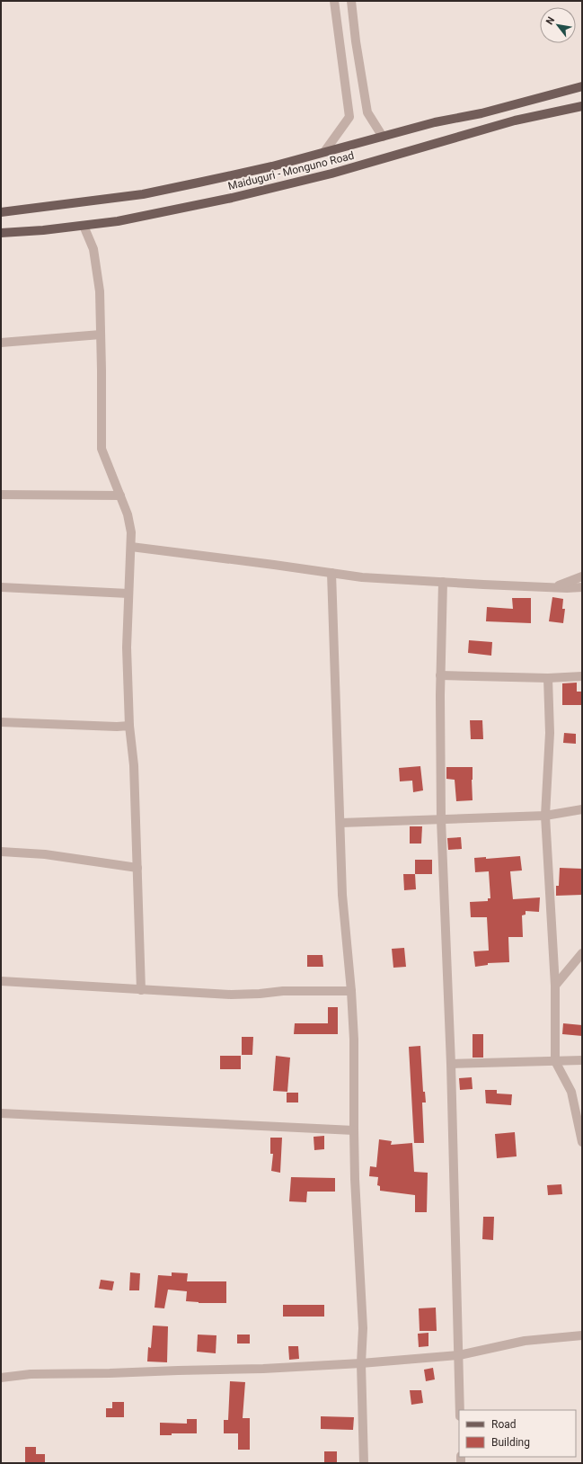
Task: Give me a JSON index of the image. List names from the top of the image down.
{
  "streets": {
    "main road": ["Maiduguri - Monguno Road"]
  },
  "legend": ["Road", "Building"],
  "north": "top left"
}
